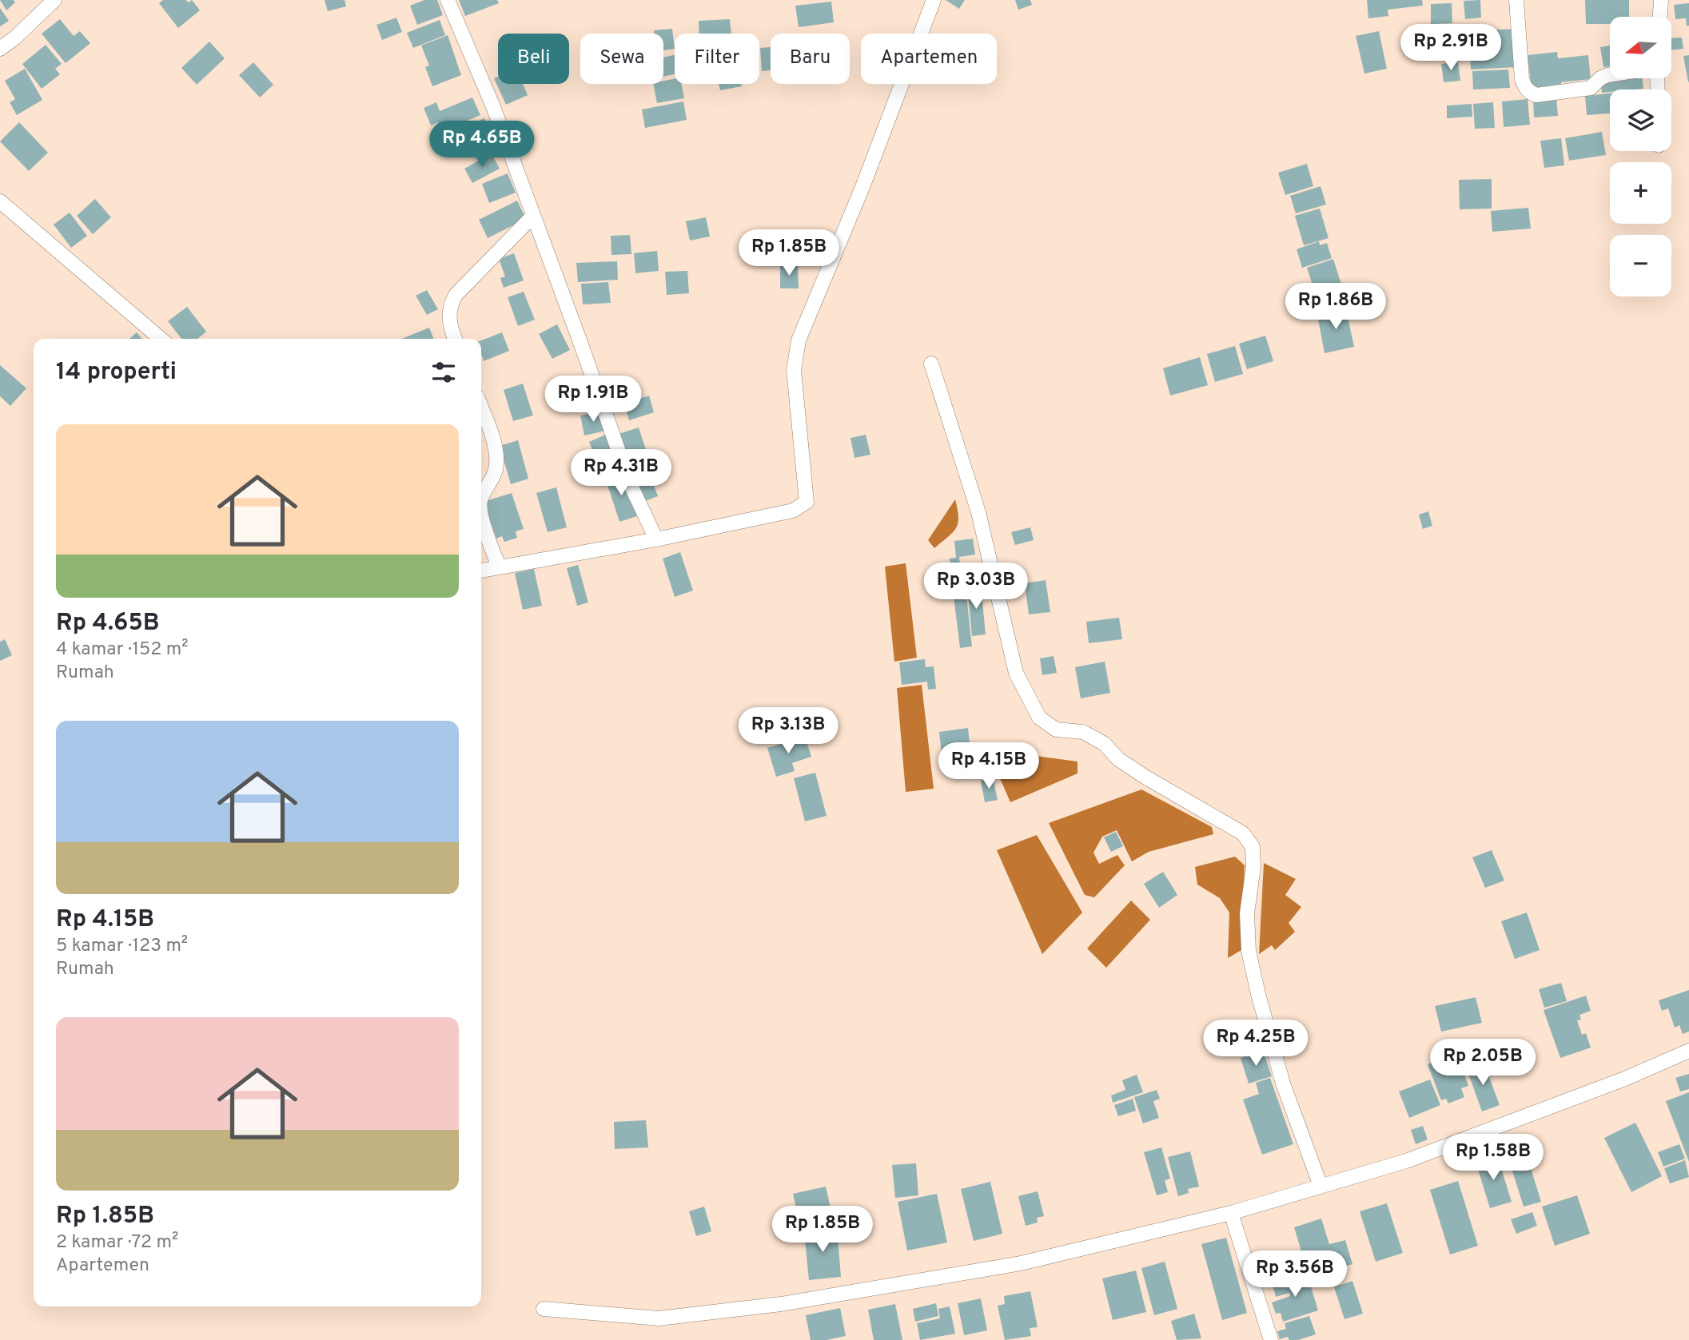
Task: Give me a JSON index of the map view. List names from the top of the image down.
{
  "north": "left",
  "page": {
    "map_buttons": ["+", "−"],
    "price": [
      "Rp 2.91B",
      "Rp 4.65B",
      "Rp 1.85B",
      "Rp 1.86B",
      "Rp 1.91B",
      "Rp 4.31B",
      "Rp 3.03B",
      "Rp 3.13B",
      "Rp 4.15B",
      "Rp 4.25B",
      "Rp 2.05B",
      "Rp 1.58B",
      "Rp 1.85B",
      "Rp 3.56B"
    ],
    "chip": [
      "Beli",
      "Sewa",
      "Filter",
      "Baru",
      "Apartemen"
    ],
    "heading": "14 properti",
    "list": [
      {
        "name": "Rp 4.65B",
        "note": "4 kamar · 152 m² · Rumah"
      },
      {
        "name": "Rp 4.15B",
        "note": "5 kamar · 123 m² · Rumah"
      },
      {
        "name": "Rp 1.85B",
        "note": "2 kamar · 72 m² · Apartemen"
      }
    ]
  }
}
